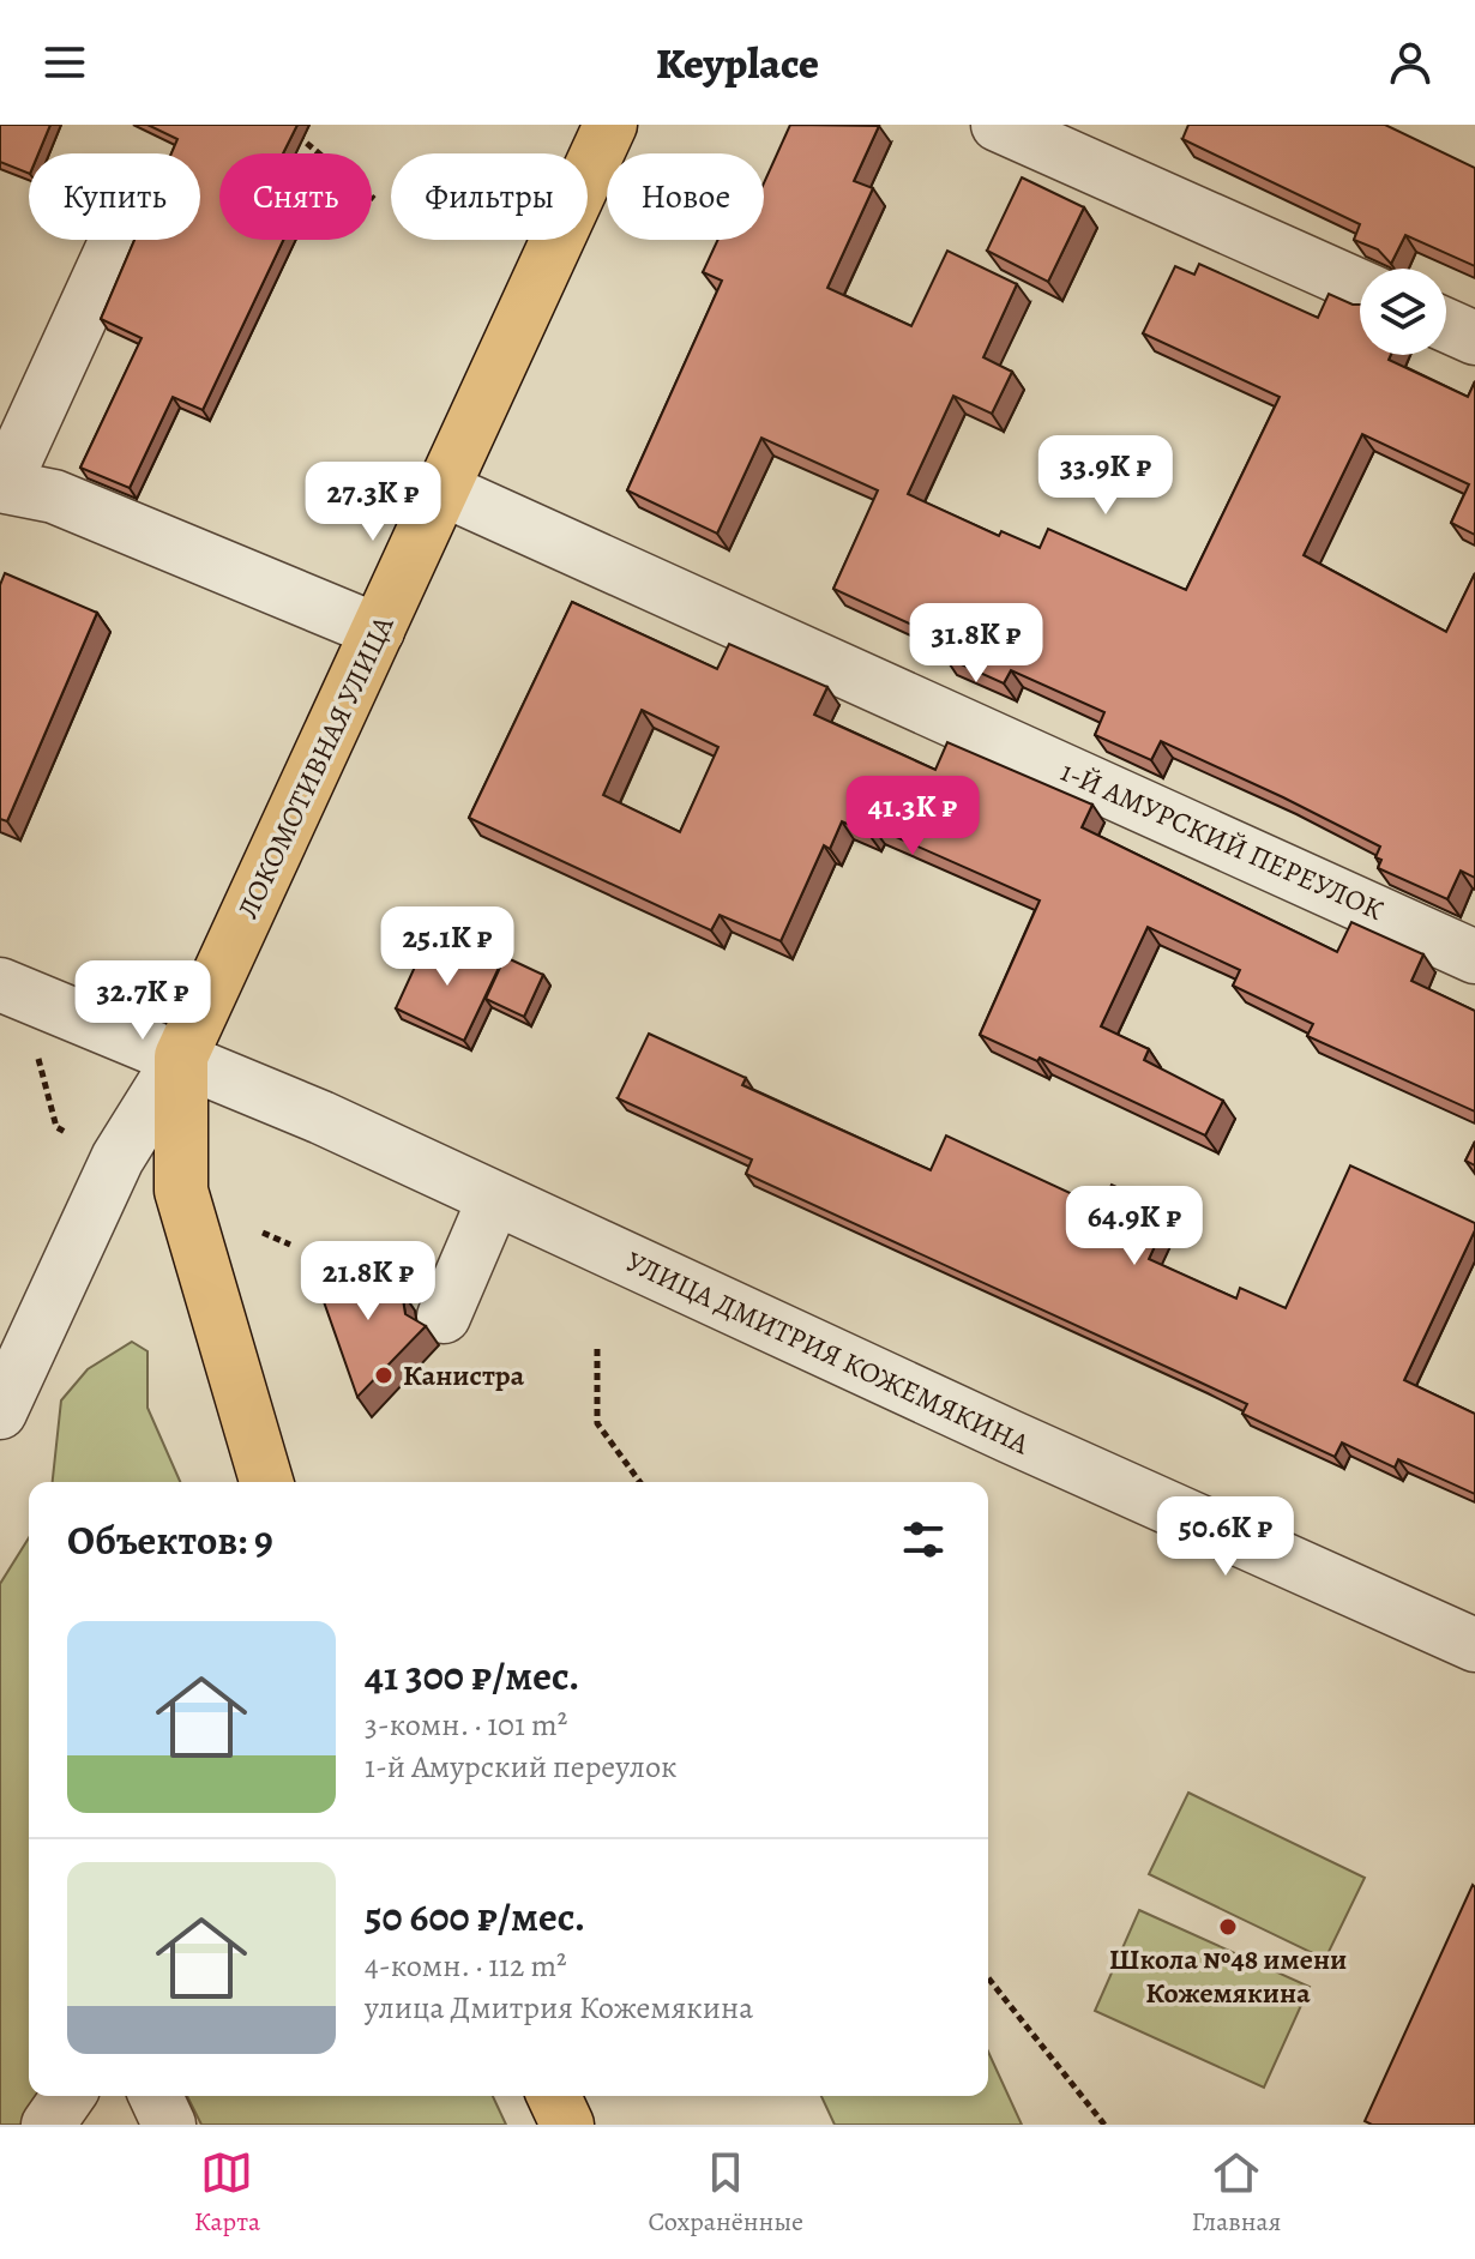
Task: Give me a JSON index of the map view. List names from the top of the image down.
{
  "streets": {
    "main road": ["ЛОКОМОТИВНАЯ УЛИЦА"],
    "street": ["1-Й АМУРСКИЙ ПЕРЕУЛОК", "УЛИЦА ДМИТРИЯ КОЖЕМЯКИНА"]
  },
  "crossings": [
    ["ЛОКОМОТИВНАЯ УЛИЦА", "1-Й АМУРСКИЙ ПЕРЕУЛОК"],
    ["ЛОКОМОТИВНАЯ УЛИЦА", "УЛИЦА ДМИТРИЯ КОЖЕМЯКИНА"]
  ],
  "places": ["Канистра", "Школа №48 имени Кожемякина"],
  "page": {
    "header": "Keyplace",
    "chip": [
      "Купить",
      "Снять",
      "Фильтры",
      "Новое"
    ],
    "price": [
      "33.9K ₽",
      "27.3K ₽",
      "31.8K ₽",
      "41.3K ₽",
      "25.1K ₽",
      "32.7K ₽",
      "64.9K ₽",
      "21.8K ₽",
      "50.6K ₽"
    ],
    "heading": "Объектов: 9",
    "list": [
      {
        "name": "41 300 ₽/мес.",
        "note": "3-комн. · 101 m² · 1-й Амурский переулок"
      },
      {
        "name": "50 600 ₽/мес.",
        "note": "4-комн. · 112 m² · улица Дмитрия Кожемякина"
      }
    ],
    "tabs": ["Карта", "Сохранённые", "Главная"]
  }
}
